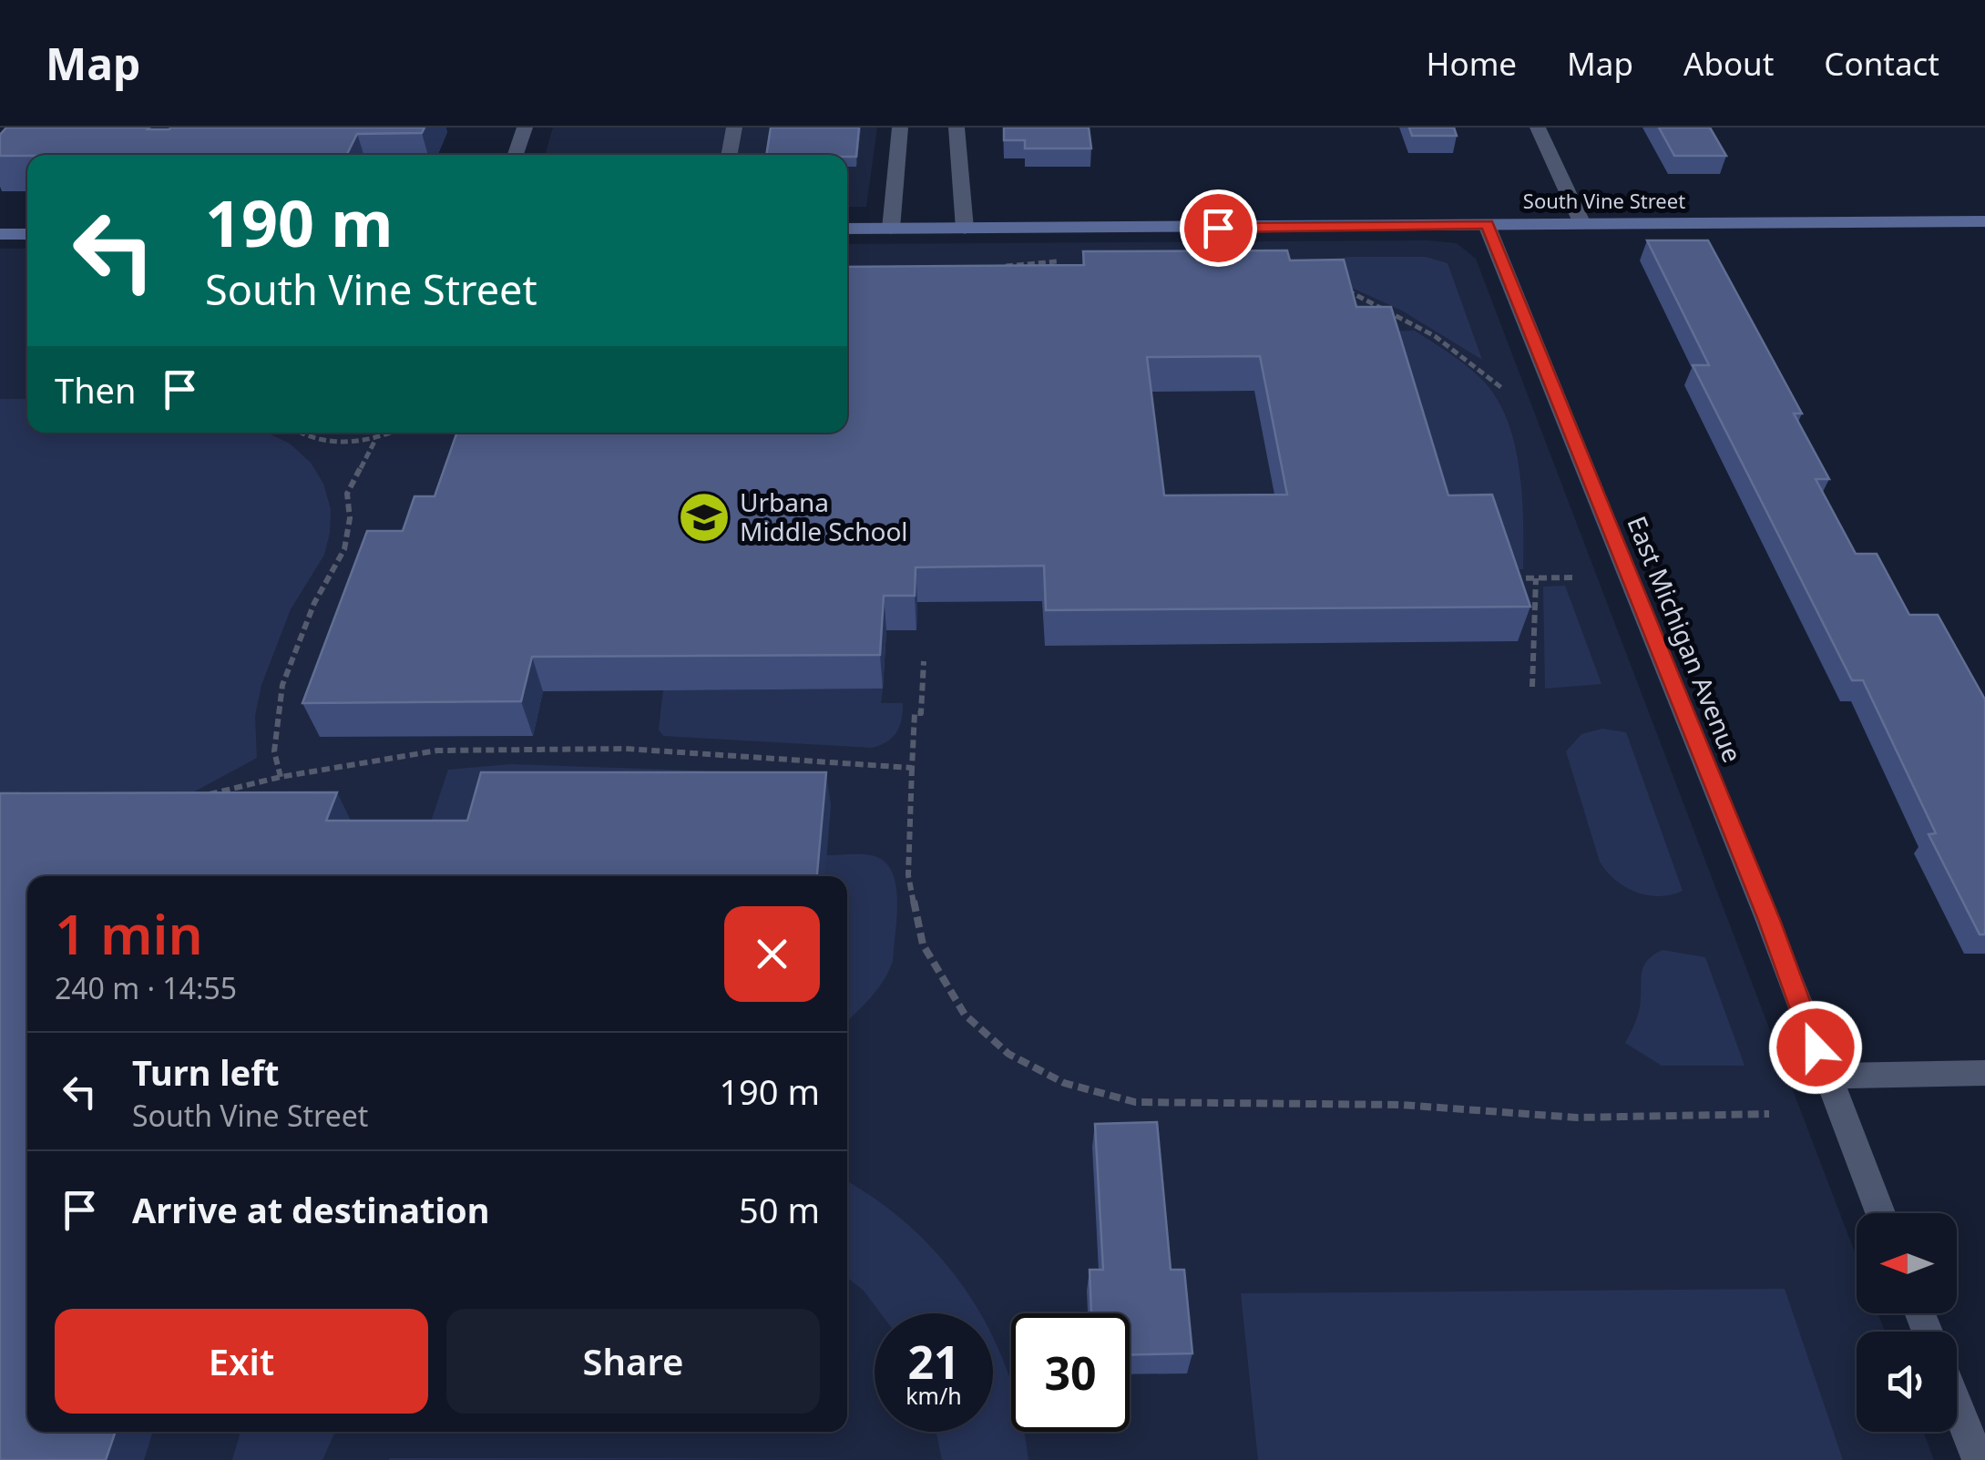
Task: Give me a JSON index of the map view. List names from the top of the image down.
{
  "streets": {
    "main road": ["South Vine Street"],
    "street": ["East Michigan Avenue"]
  },
  "crossings": [
    ["South Vine Street", "East Michigan Avenue"]
  ],
  "places": {
    "school or university": ["Urbana Middle School"]
  },
  "north": "left",
  "page": {
    "header": "Map",
    "nav": [
      "Home",
      "Map",
      "About",
      "Contact"
    ],
    "turn": ["190 m", "South Vine Street"],
    "then": "Then",
    "heading": ["1 min", "240 m · 14:55"],
    "list": [
      {
        "name": "Turn left",
        "note": "South Vine Street",
        "value": "190 m"
      },
      {
        "name": "Arrive at destination",
        "value": "50 m"
      }
    ],
    "buttons": ["Exit", "Share"],
    "speed": "21 km/h",
    "limit": "30"
  }
}
